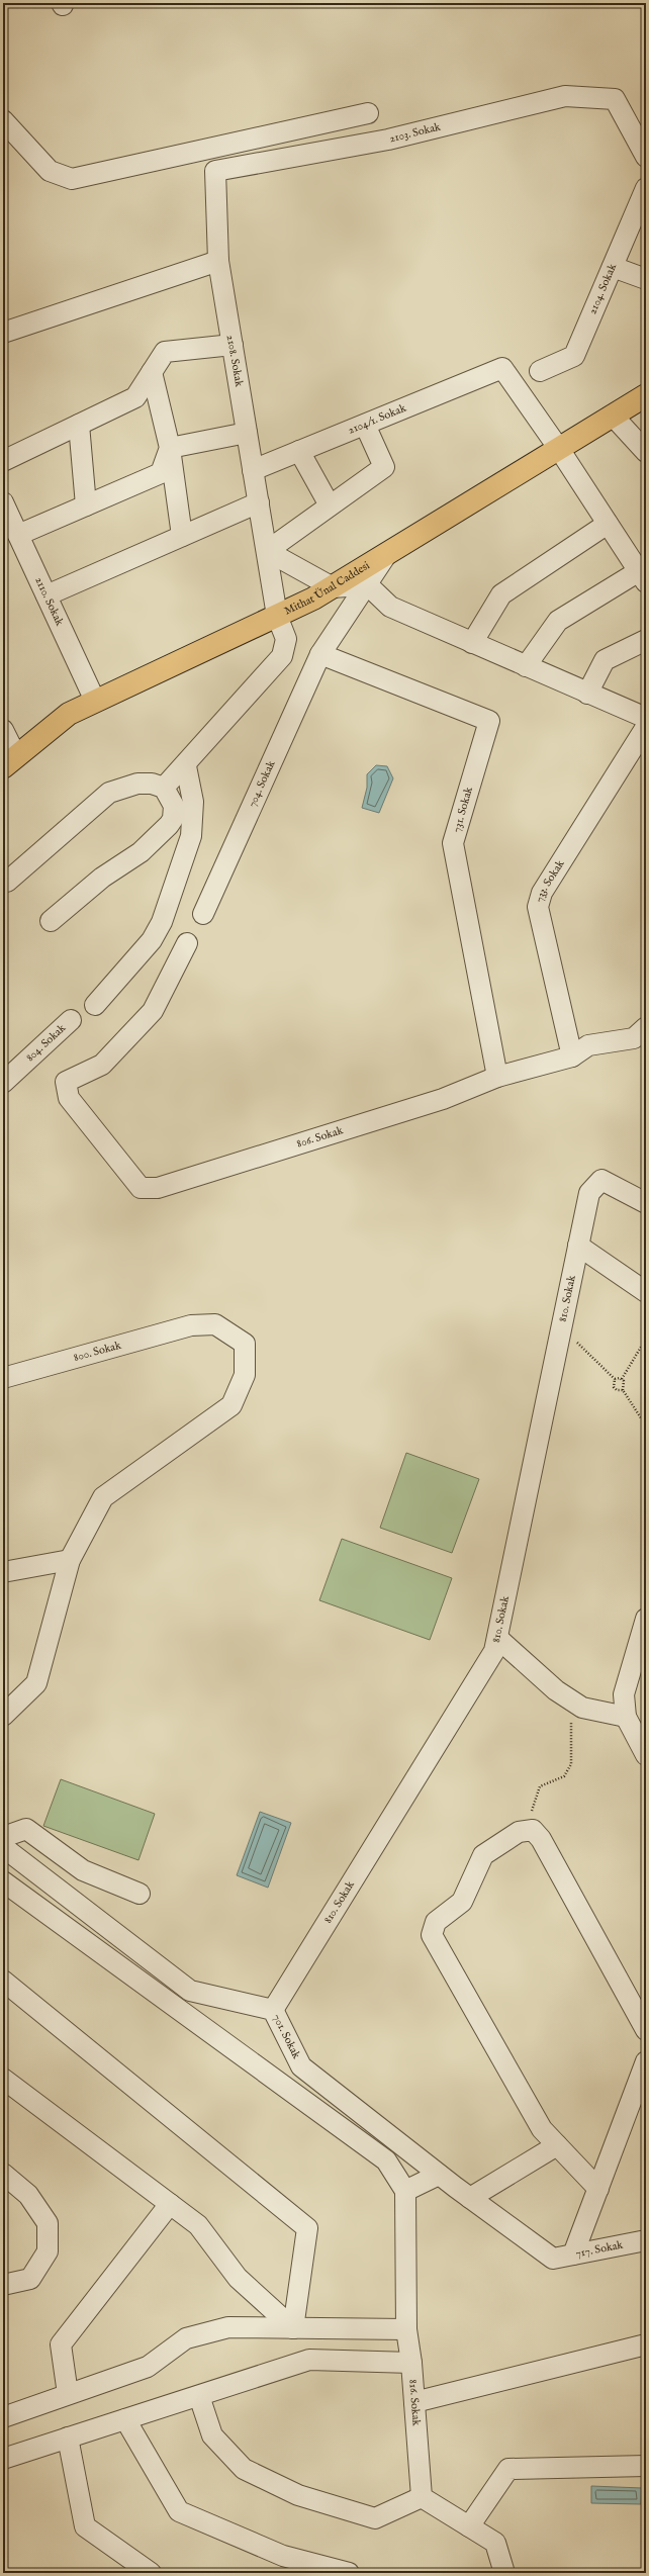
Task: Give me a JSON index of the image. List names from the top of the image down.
{
  "streets": {
    "main road": ["Mithat Ünal Caddesi"],
    "street": [
      "2103. Sokak",
      "2104. Sokak",
      "2108. Sokak",
      "2104/1. Sokak",
      "2110. Sokak",
      "704. Sokak",
      "731. Sokak",
      "733. Sokak",
      "804. Sokak",
      "806. Sokak",
      "810. Sokak",
      "800. Sokak",
      "701. Sokak",
      "717. Sokak",
      "816. Sokak"
    ]
  },
  "crossings": [
    ["2103. Sokak", "2108. Sokak"],
    ["2108. Sokak", "2104/1. Sokak"],
    ["2108. Sokak", "Mithat Ünal Caddesi"],
    ["2104/1. Sokak", "Mithat Ünal Caddesi"],
    ["Mithat Ünal Caddesi", "2110. Sokak"],
    ["Mithat Ünal Caddesi", "704. Sokak"],
    ["704. Sokak", "731. Sokak"],
    ["731. Sokak", "806. Sokak"],
    ["733. Sokak", "806. Sokak"],
    ["810. Sokak", "701. Sokak"],
    ["701. Sokak", "717. Sokak"]
  ]
}
